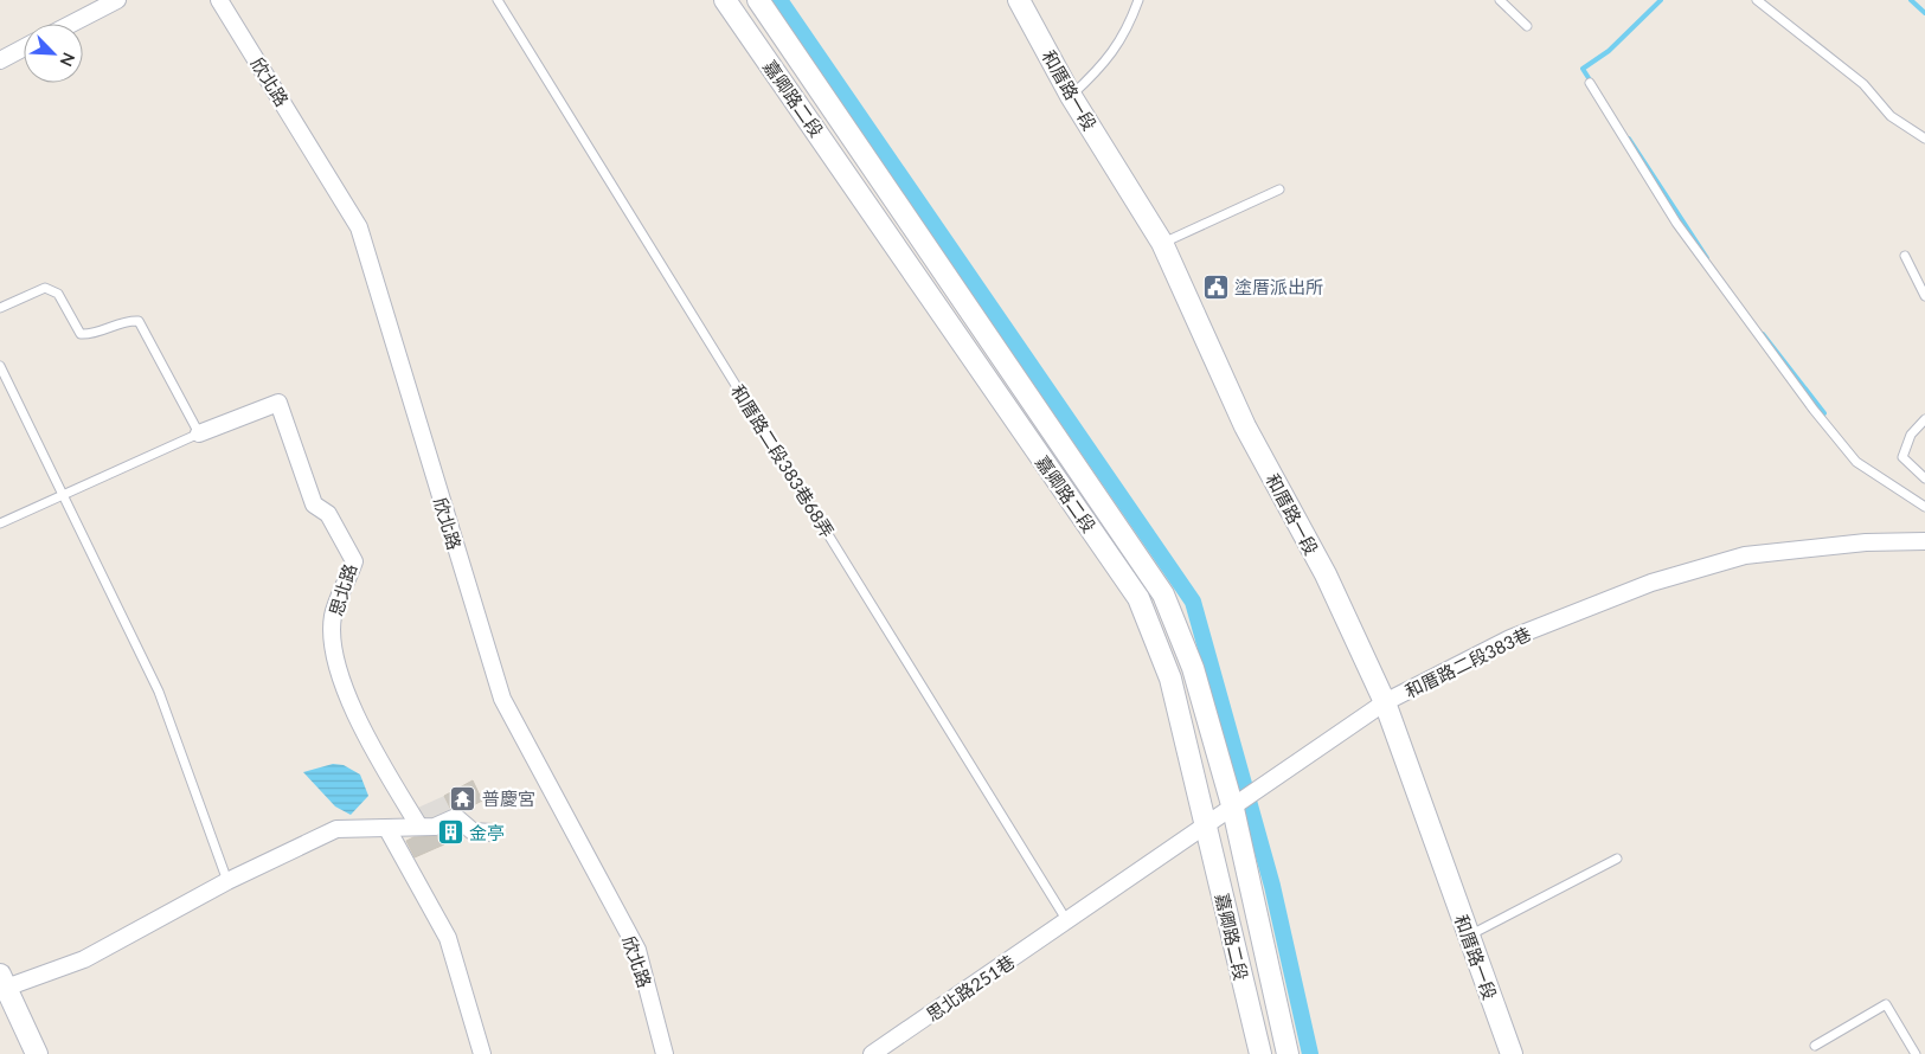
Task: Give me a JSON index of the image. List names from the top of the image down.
{
  "streets": {
    "street": [
      "欣北路",
      "和厝路一段",
      "嘉卿路二段",
      "思北路",
      "和厝路二段383巷",
      "思北路251巷"
    ],
    "lane": ["和厝路二段383巷68弄"]
  },
  "crossings": [
    ["和厝路一段", "和厝路二段383巷"],
    ["嘉卿路二段", "和厝路二段383巷"],
    ["和厝路二段383巷68弄", "和厝路二段383巷"],
    ["和厝路二段383巷68弄", "思北路251巷"],
    ["和厝路二段383巷", "思北路251巷"]
  ],
  "places": {
    "public building": ["塗厝派出所"],
    "temple": ["普慶宮"],
    "building": ["金亭"]
  },
  "north": "bottom right"
}
